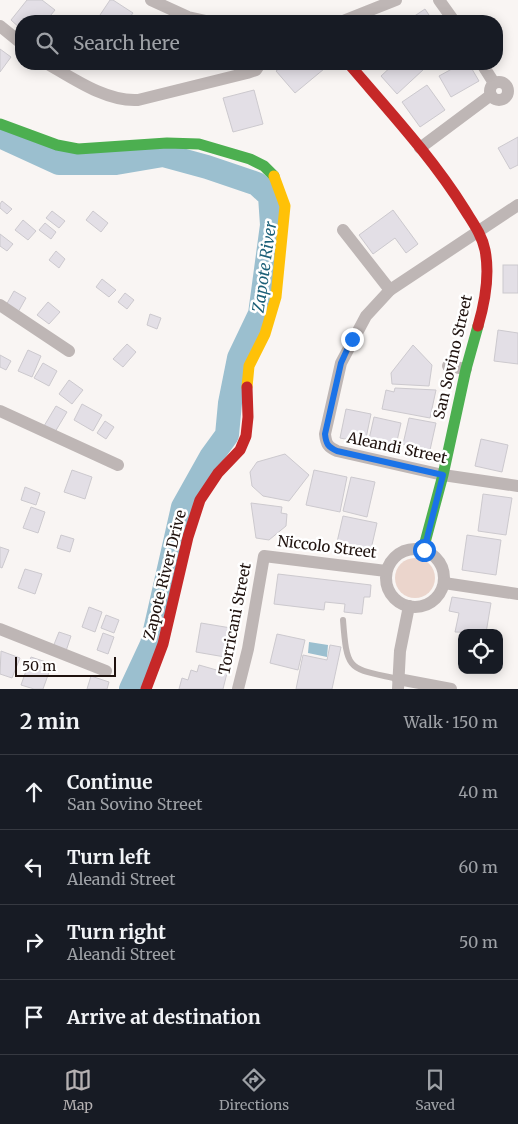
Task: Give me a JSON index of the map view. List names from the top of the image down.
{
  "streets": {
    "street": [
      "San Sovino Street",
      "Aleandi Street",
      "Niccolo Street",
      "Zapote River Drive",
      "Torricani Street"
    ]
  },
  "crossings": [
    ["San Sovino Street", "Aleandi Street"],
    ["San Sovino Street", "Niccolo Street"],
    ["Niccolo Street", "Torricani Street"]
  ],
  "water": ["Zapote River"],
  "scale_bar": "50 m",
  "page": {
    "search": "Search here",
    "scale": "50 m",
    "heading": ["2 min", "Walk · 150 m"],
    "list": [
      ["Continue", "San Sovino Street", "40 m"],
      ["Turn left", "Aleandi Street", "60 m"],
      ["Turn right", "Aleandi Street", "50 m"],
      "Arrive at destination"
    ],
    "nav": ["Map", "Directions", "Saved"]
  }
}
